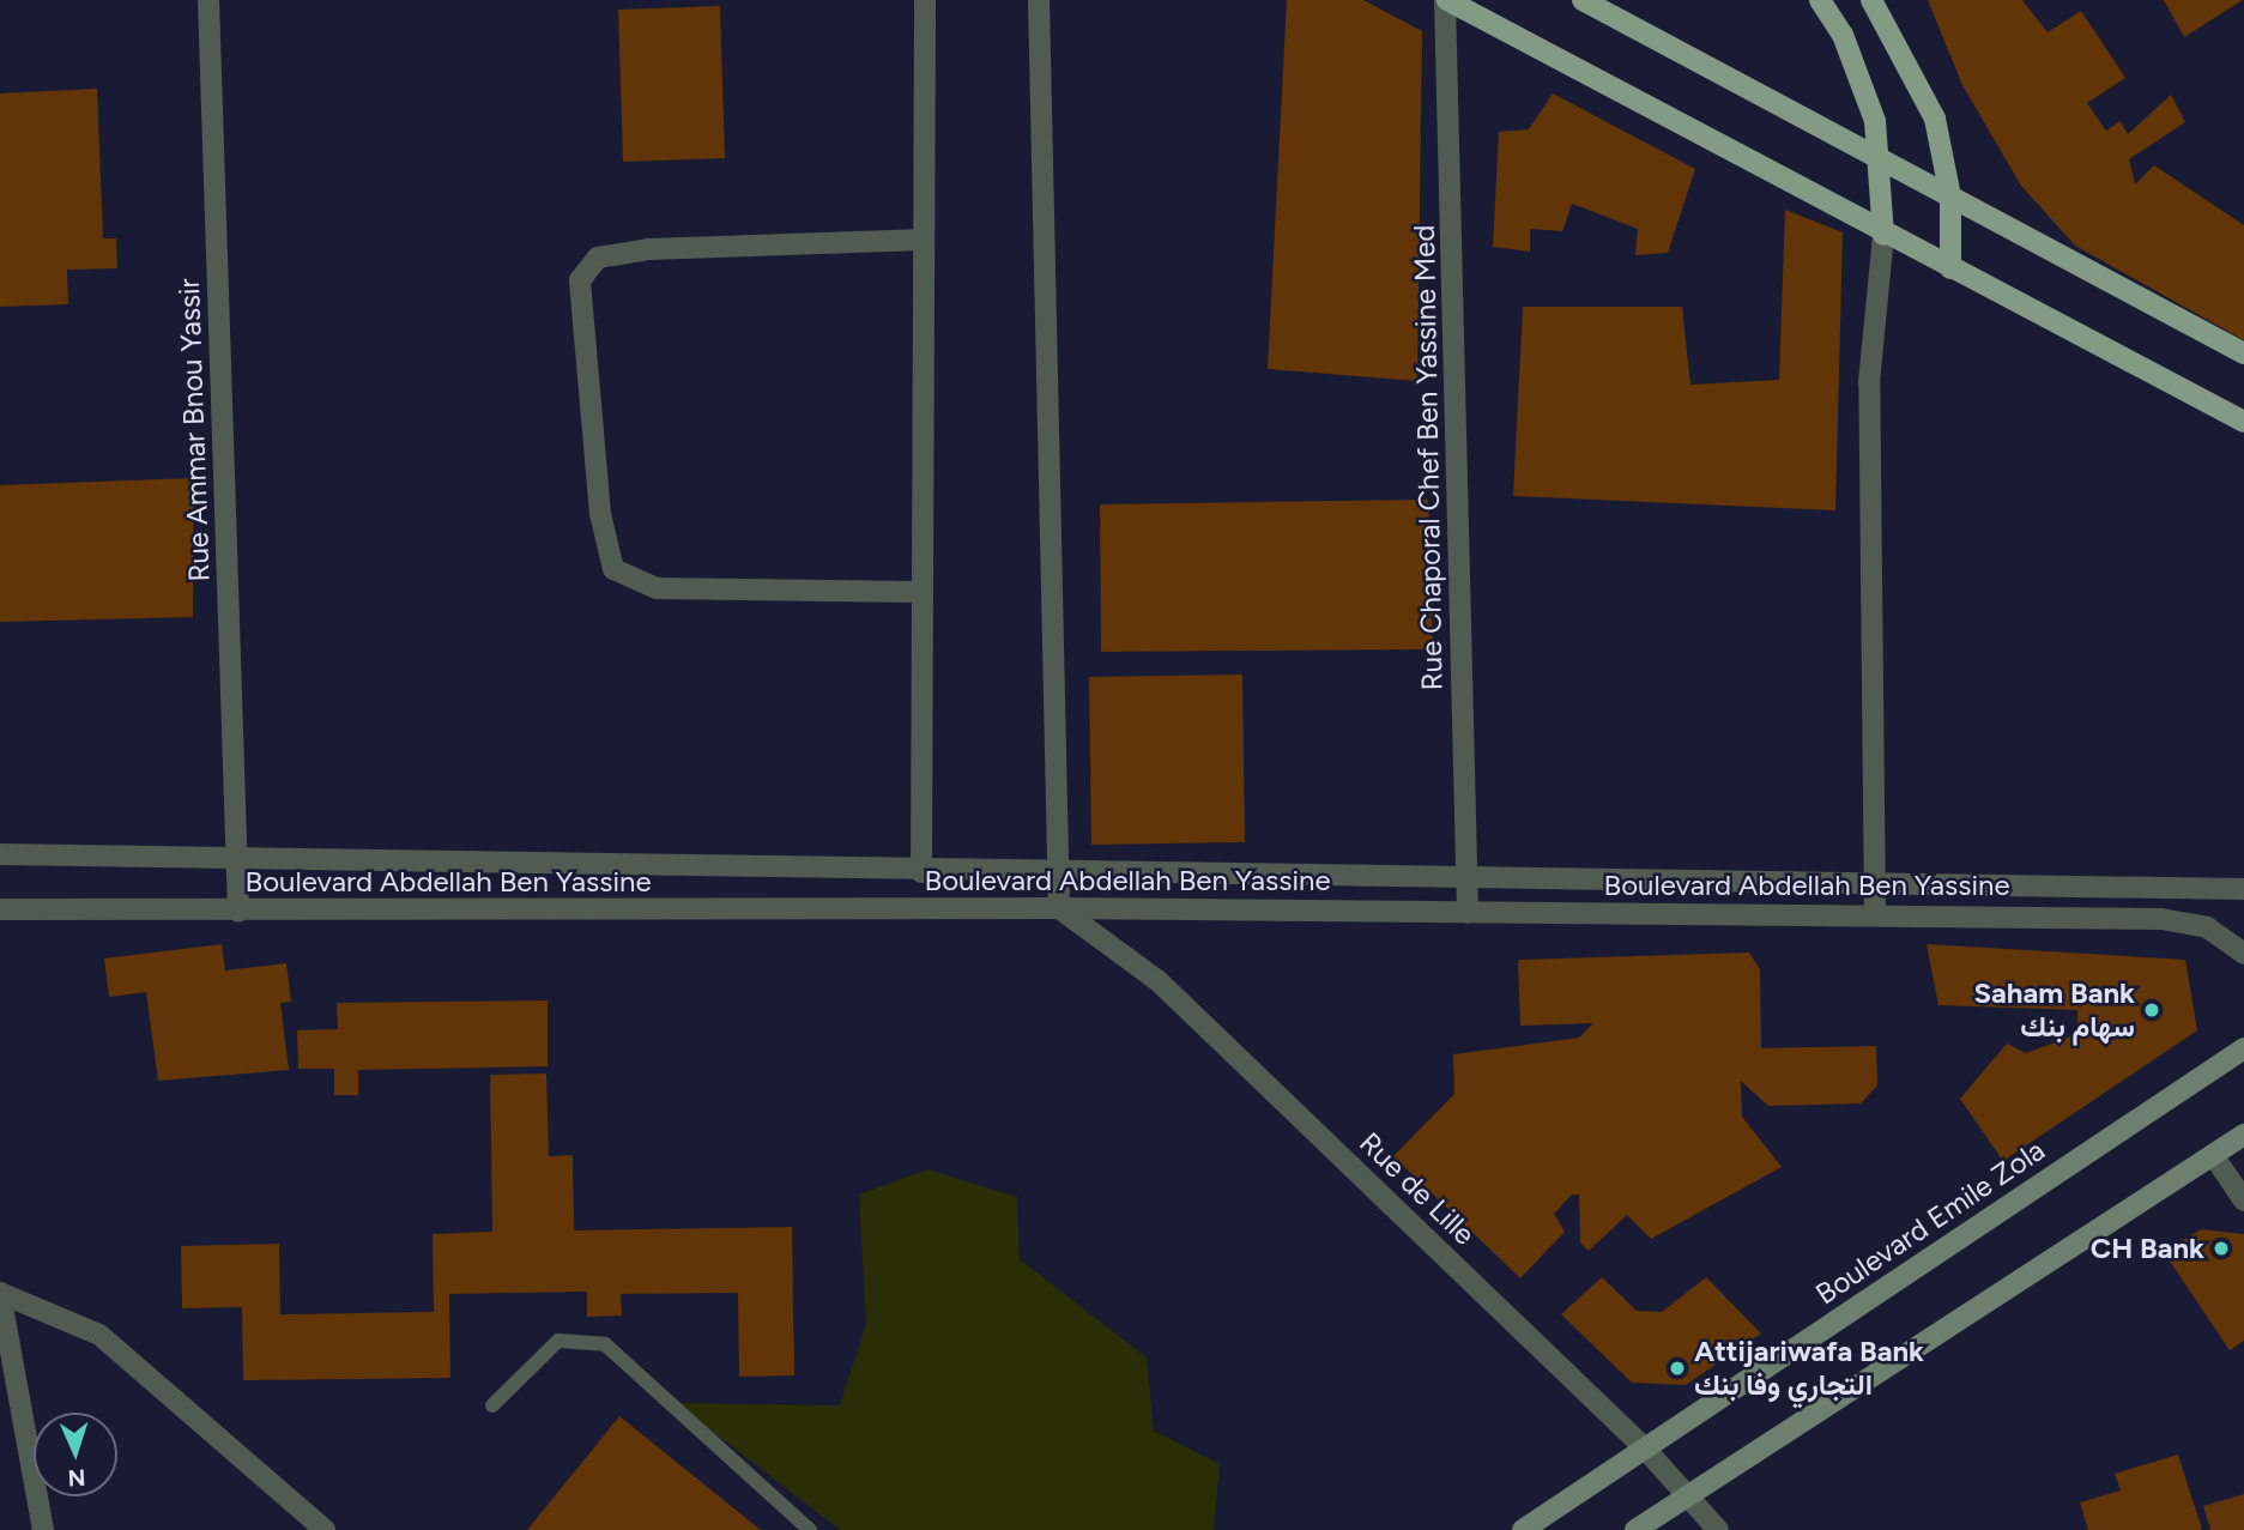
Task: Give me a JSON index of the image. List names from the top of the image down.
{
  "streets": {
    "main road": ["Boulevard Emile Zola"],
    "street": [
      "Rue Ammar Bnou Yassir",
      "Rue Chaporal Chef Ben Yassine Med",
      "Boulevard Abdellah Ben Yassine",
      "Rue de Lille"
    ]
  },
  "crossings": [
    ["Rue Ammar Bnou Yassir", "Boulevard Abdellah Ben Yassine"],
    ["Rue Chaporal Chef Ben Yassine Med", "Boulevard Abdellah Ben Yassine"],
    ["Boulevard Abdellah Ben Yassine", "Rue de Lille"],
    ["Rue de Lille", "Boulevard Emile Zola"]
  ],
  "places": ["Saham Bank سهام بنك", "CH Bank", "Attijariwafa Bank التجاري وفا بنك"],
  "north": "bottom"
}
